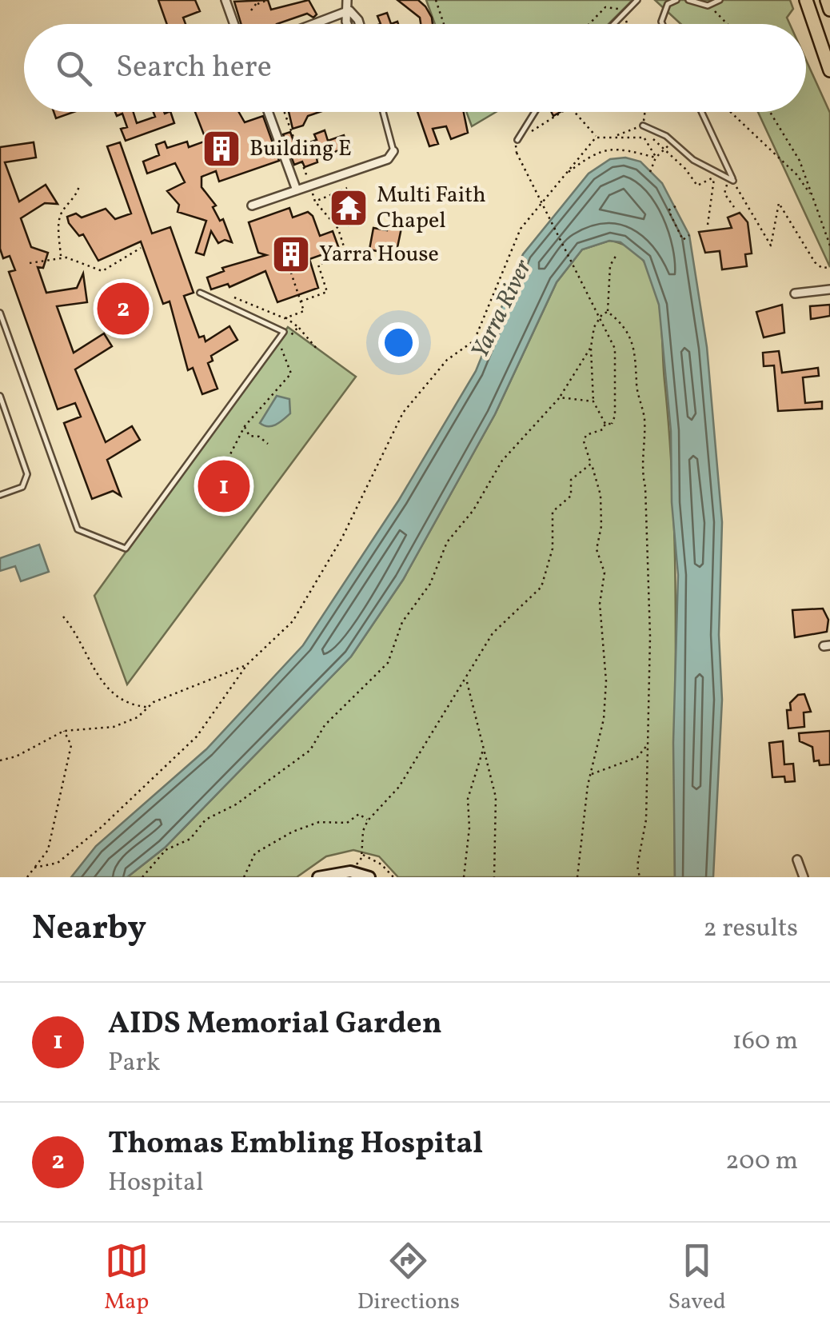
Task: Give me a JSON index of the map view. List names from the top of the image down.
{
  "water": ["Yarra River"],
  "places": {
    "building": ["Building E", "Yarra House"],
    "temple": ["Multi Faith Chapel"]
  },
  "page": {
    "search": "Search here",
    "pins": ["2", "1"],
    "heading": ["Nearby", "2 results"],
    "list": [
      {
        "mark": "1",
        "name": "AIDS Memorial Garden",
        "note": "Park",
        "value": "160 m"
      },
      {
        "mark": "2",
        "name": "Thomas Embling Hospital",
        "note": "Hospital",
        "value": "200 m"
      }
    ],
    "nav": ["Map", "Directions", "Saved"]
  }
}
